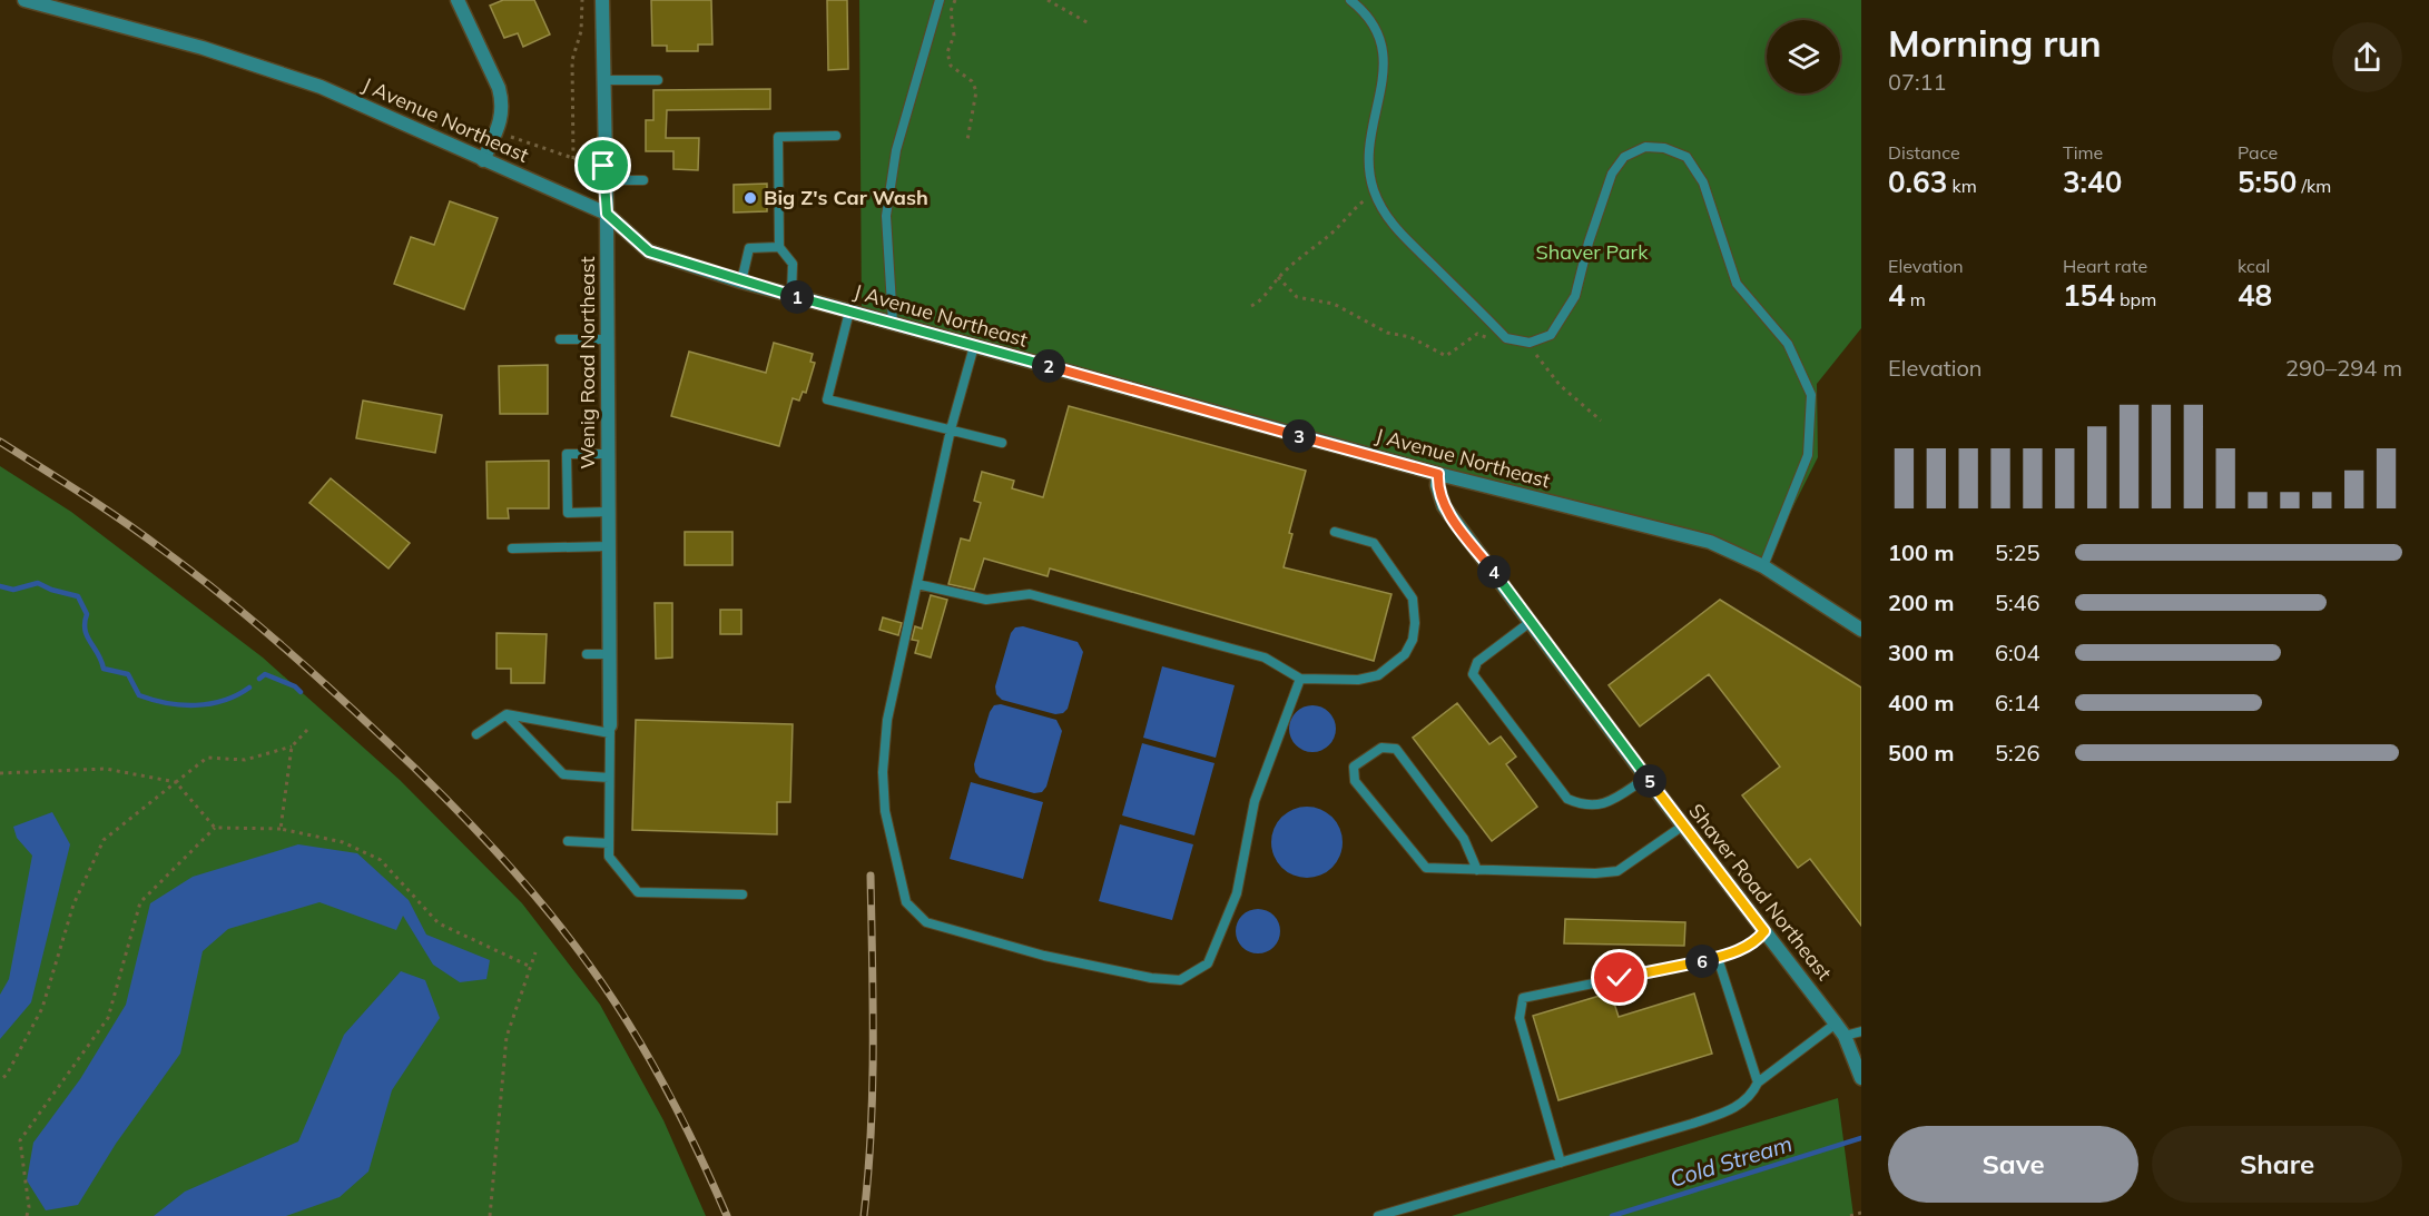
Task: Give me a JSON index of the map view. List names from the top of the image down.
{
  "streets": {
    "street": ["J Avenue Northeast", "Wenig Road Northeast", "Shaver Road Northeast"]
  },
  "crossings": [
    ["J Avenue Northeast", "Wenig Road Northeast"],
    ["J Avenue Northeast", "Shaver Road Northeast"]
  ],
  "water": ["Cold Stream"],
  "parks": ["Shaver Park"],
  "places": ["Big Z's Car Wash"],
  "page": {
    "heading": ["Morning run", "07:11"],
    "stats": [
      ["Distance", "0.63 km"],
      ["Time", "3:40"],
      ["Pace", "5:50 /km"],
      ["Elevation", "4 m"],
      ["Heart rate", "154 bpm"],
      ["kcal", "48"]
    ],
    "pins": [
      "1",
      "2",
      "3",
      "4",
      "5",
      "6"
    ],
    "chart": ["Elevation", "290–294 m"],
    "list": [
      {
        "name": "100 m",
        "note": "5:25"
      },
      {
        "name": "200 m",
        "note": "5:46"
      },
      {
        "name": "300 m",
        "note": "6:04"
      },
      {
        "name": "400 m",
        "note": "6:14"
      },
      {
        "name": "500 m",
        "note": "5:26"
      }
    ],
    "buttons": ["Save", "Share"]
  }
}
